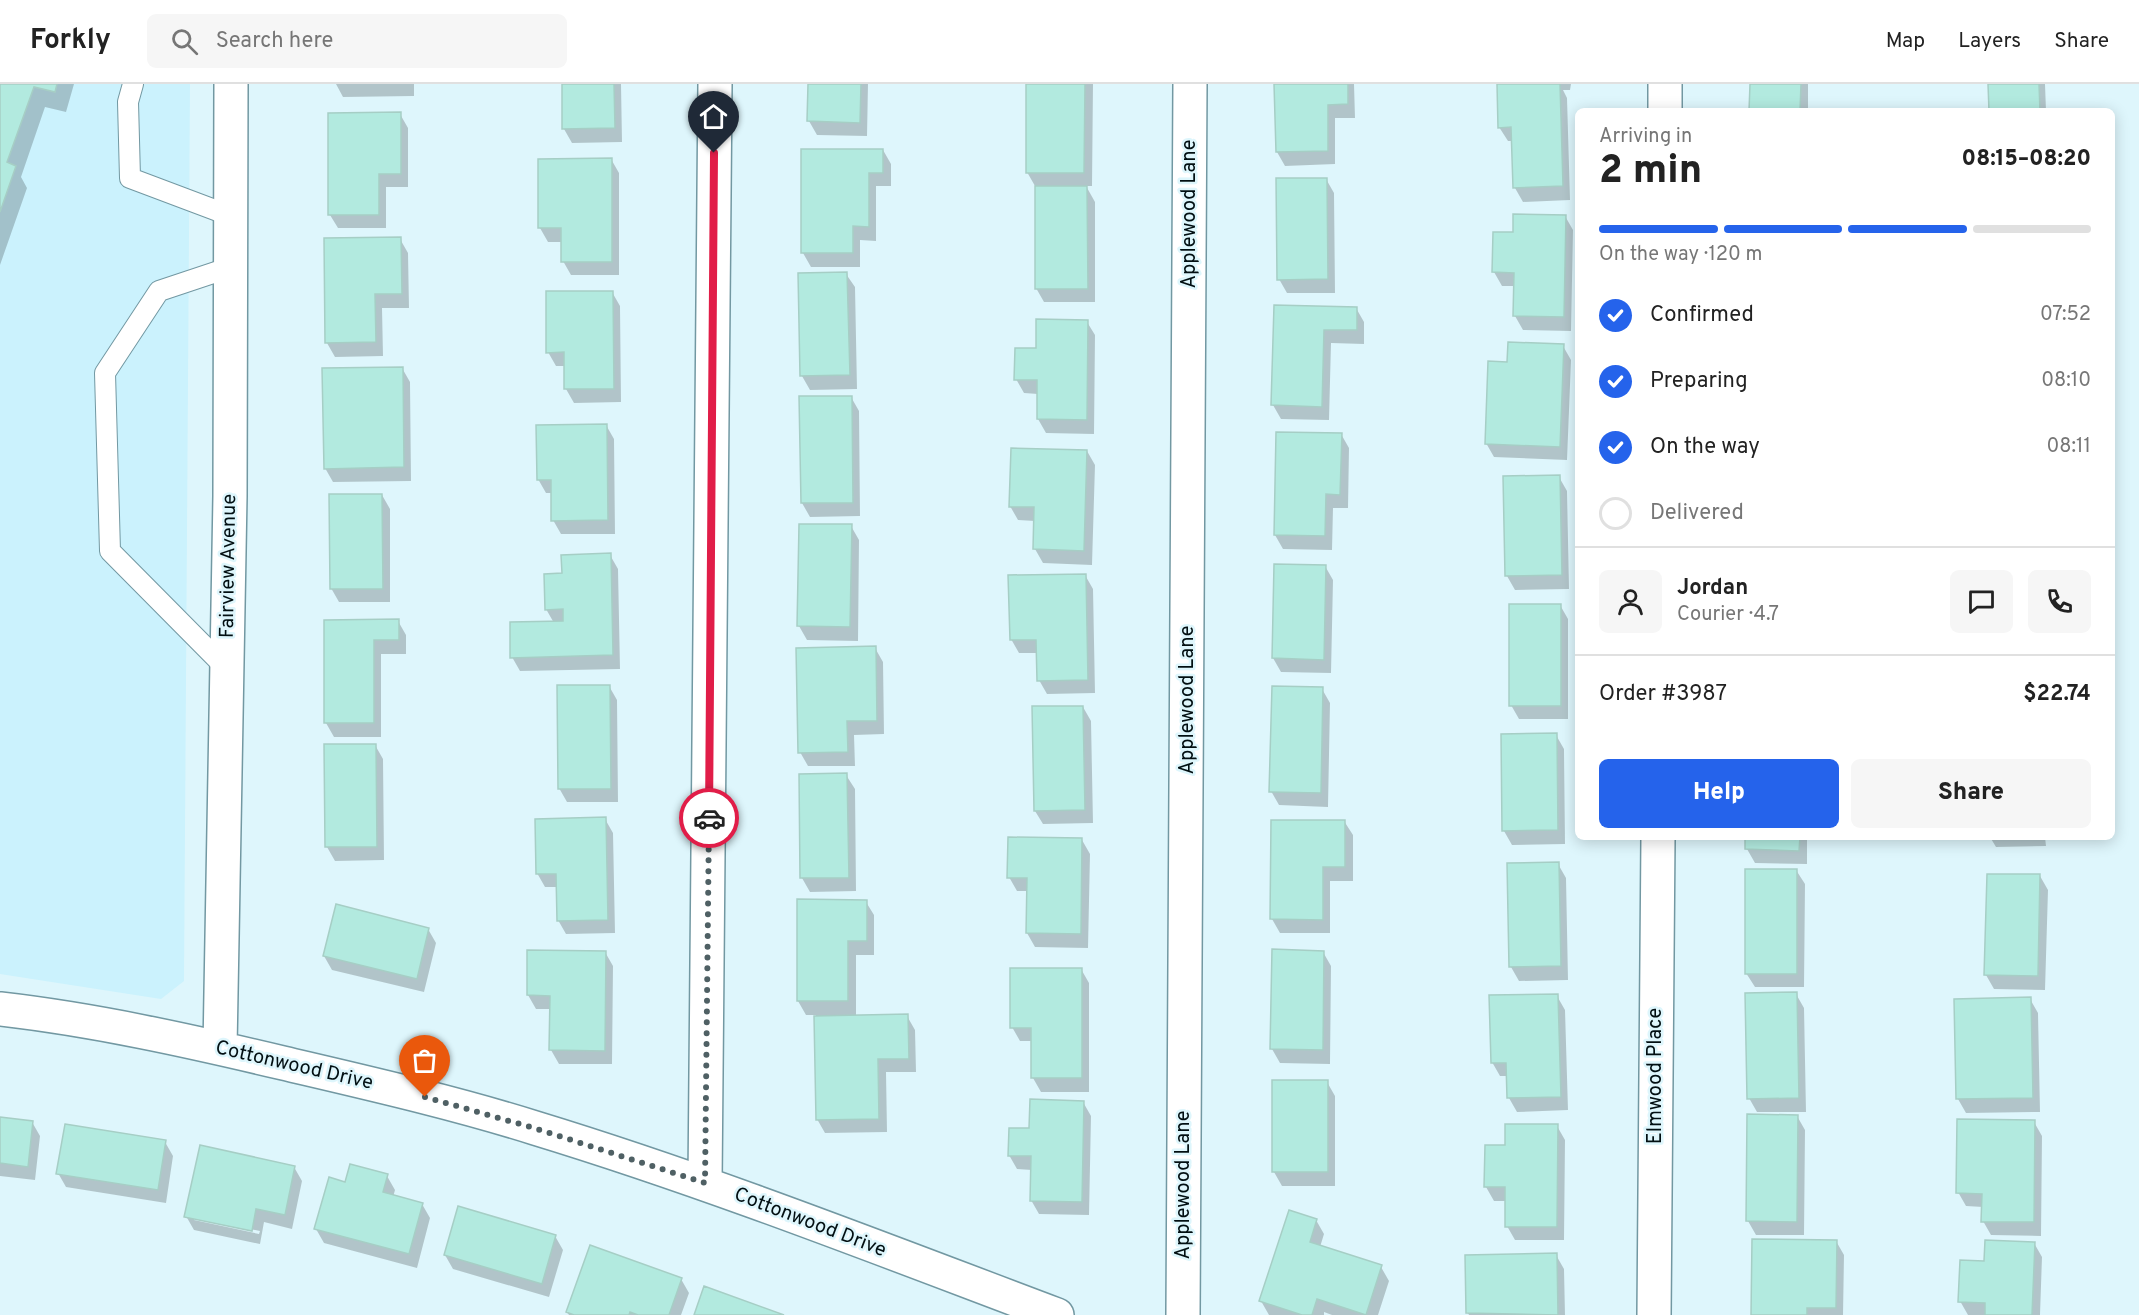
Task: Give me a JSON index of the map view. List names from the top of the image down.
{
  "streets": {
    "street": [
      "Applewood Lane",
      "Fairview Avenue",
      "Cottonwood Drive",
      "Elmwood Place"
    ]
  },
  "crossings": [
    ["Fairview Avenue", "Cottonwood Drive"]
  ],
  "page": {
    "header": "Forkly",
    "search": "Search here",
    "nav": ["Map", "Layers", "Share"],
    "heading": ["2 min", "Arriving in", "08:15–08:20"],
    "panel": [
      "Jordan",
      "Courier · 4.7",
      "Order #3987",
      "$22.74"
    ],
    "bar": "On the way · 120 m",
    "list": [
      ["Confirmed", "07:52"],
      ["Preparing", "08:10"],
      ["On the way", "08:11"],
      "Delivered"
    ],
    "buttons": ["Help", "Share"]
  }
}
